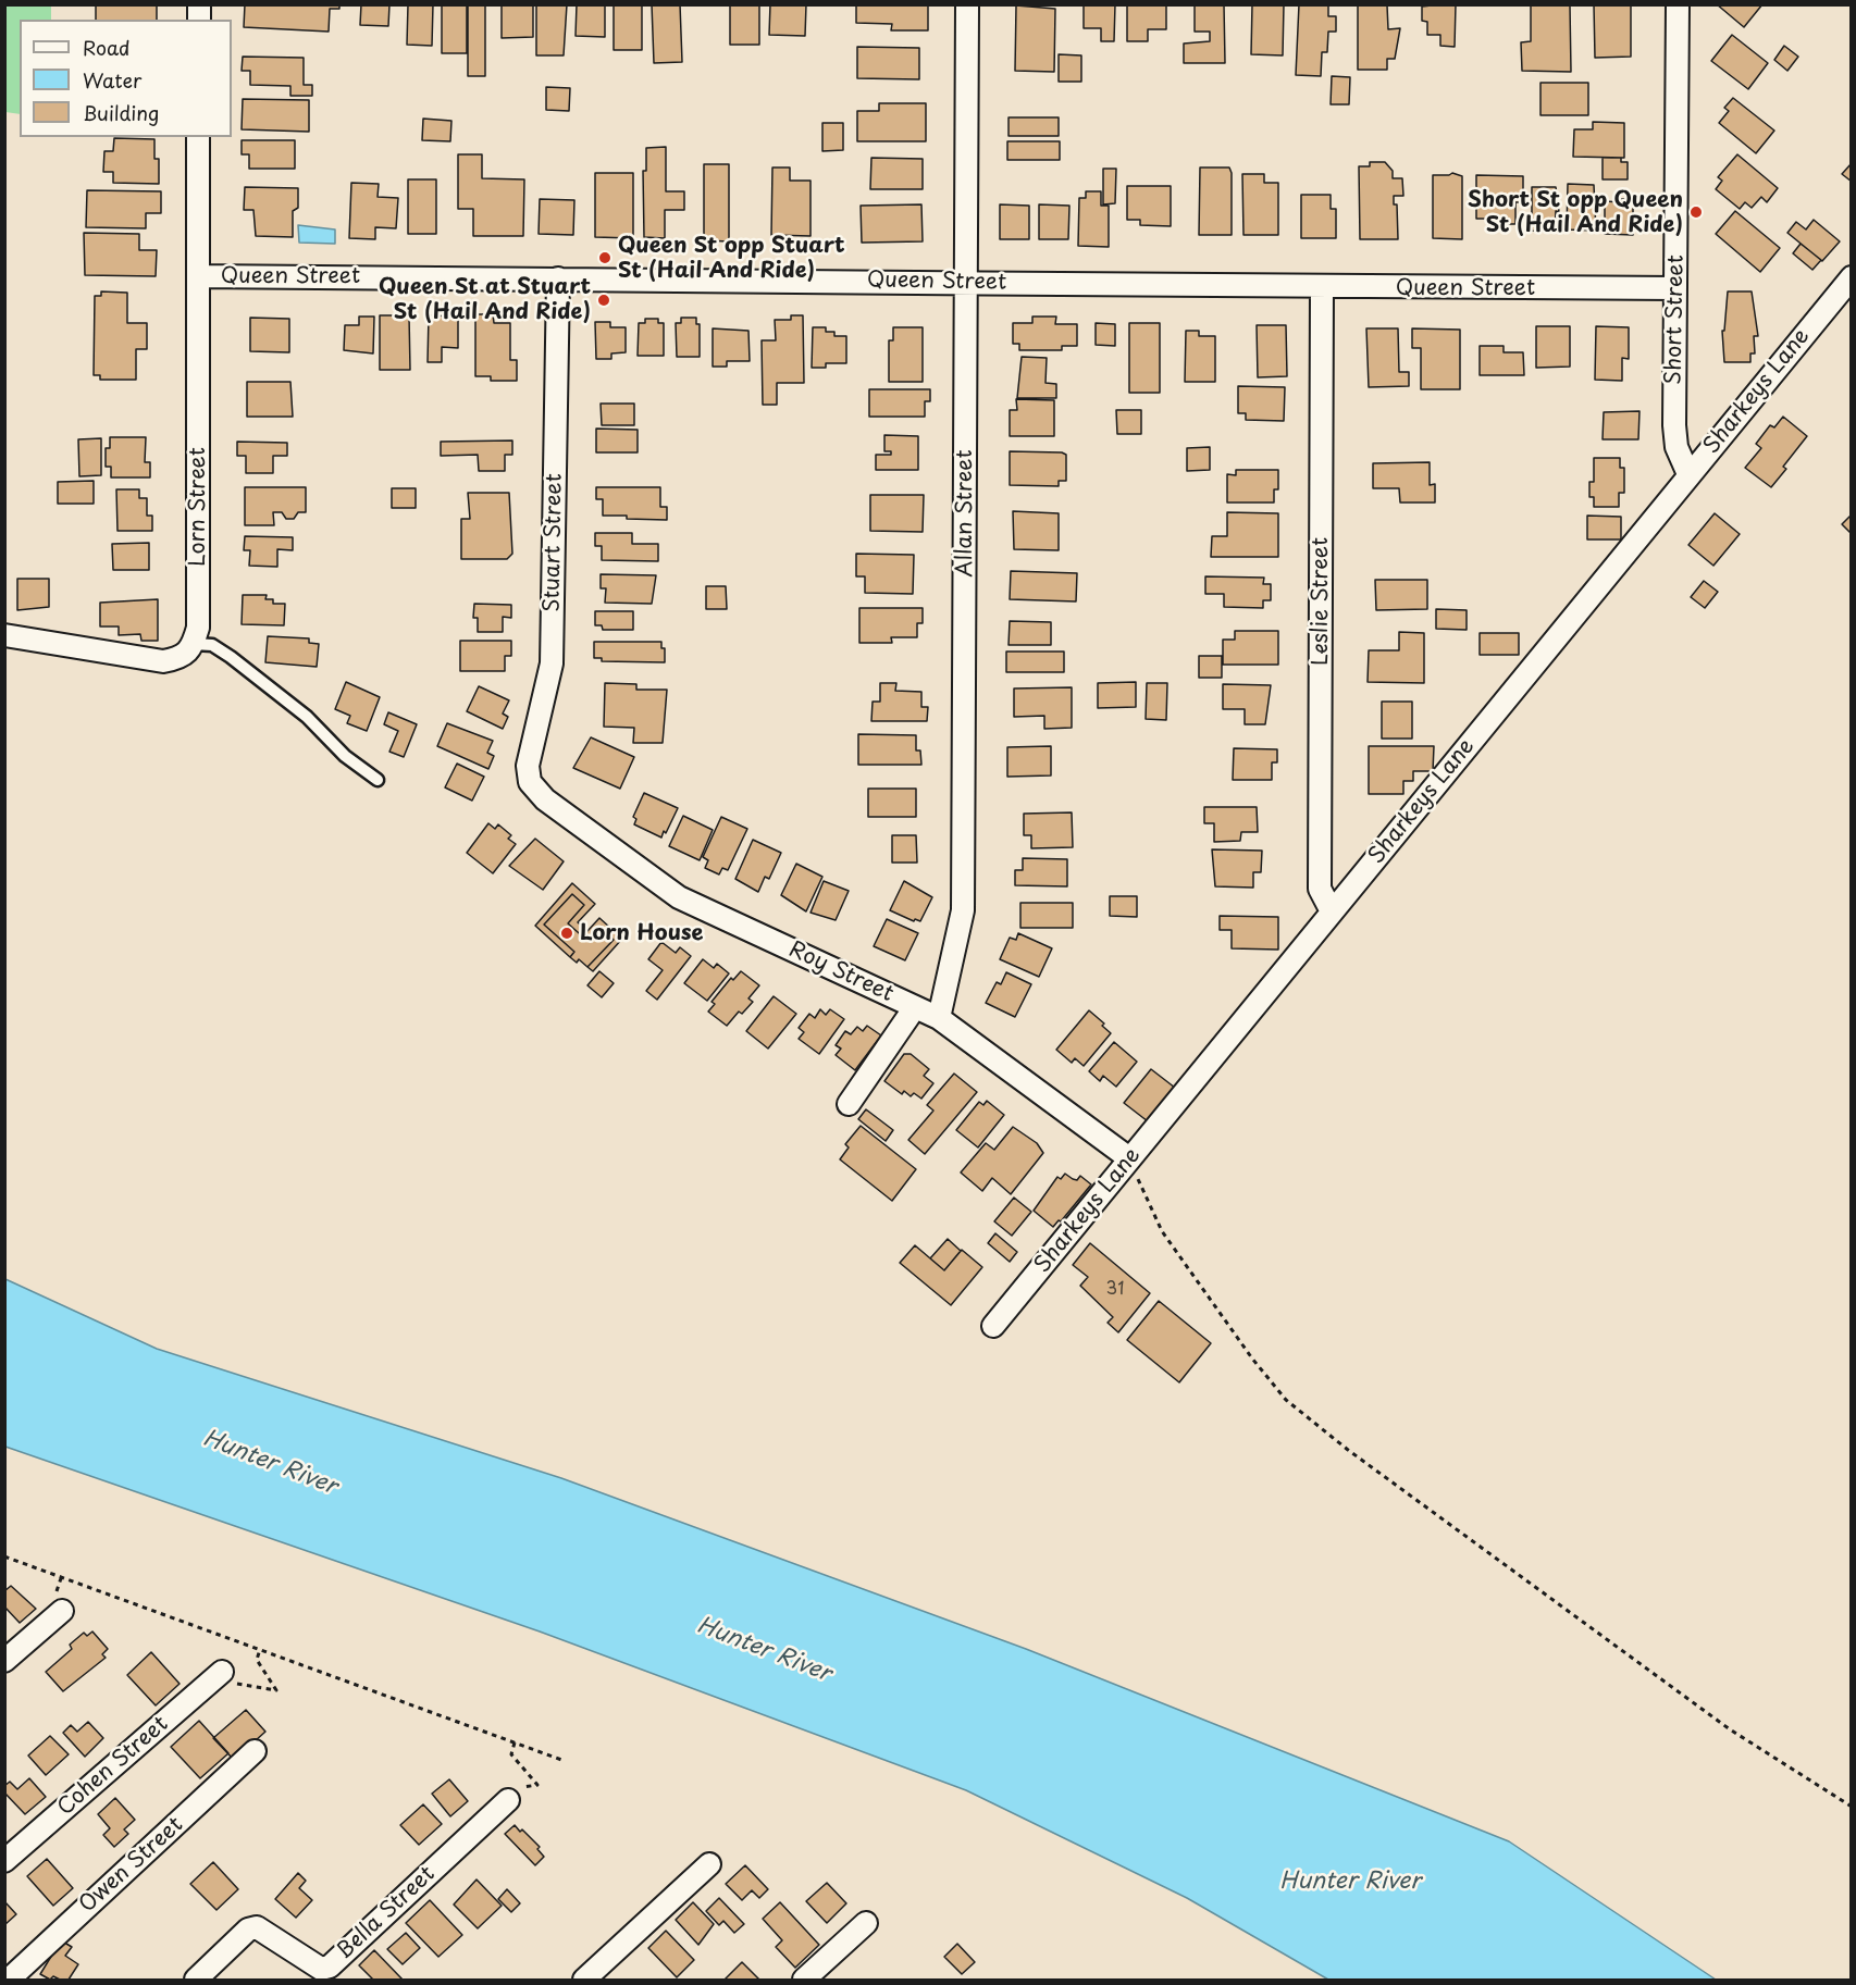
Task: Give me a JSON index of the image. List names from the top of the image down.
{
  "streets": {
    "street": [
      "Queen Street",
      "Short Street",
      "Sharkeys Lane",
      "Lorn Street",
      "Allan Street",
      "Stuart Street",
      "Leslie Street",
      "Roy Street",
      "Cohen Street",
      "Owen Street",
      "Bella Street"
    ]
  },
  "crossings": [
    ["Queen Street", "Short Street"],
    ["Queen Street", "Lorn Street"],
    ["Queen Street", "Allan Street"],
    ["Queen Street", "Stuart Street"],
    ["Queen Street", "Leslie Street"],
    ["Short Street", "Sharkeys Lane"],
    ["Sharkeys Lane", "Leslie Street"],
    ["Sharkeys Lane", "Roy Street"],
    ["Allan Street", "Roy Street"],
    ["Stuart Street", "Roy Street"]
  ],
  "water": ["Hunter River"],
  "places": [
    "Short St opp Queen St (Hail And Ride)",
    "Queen St opp Stuart St (Hail And Ride)",
    "Queen St at Stuart St (Hail And Ride)",
    "Lorn House"
  ],
  "house_numbers": ["31"],
  "legend": ["Road", "Water", "Building"]
}
